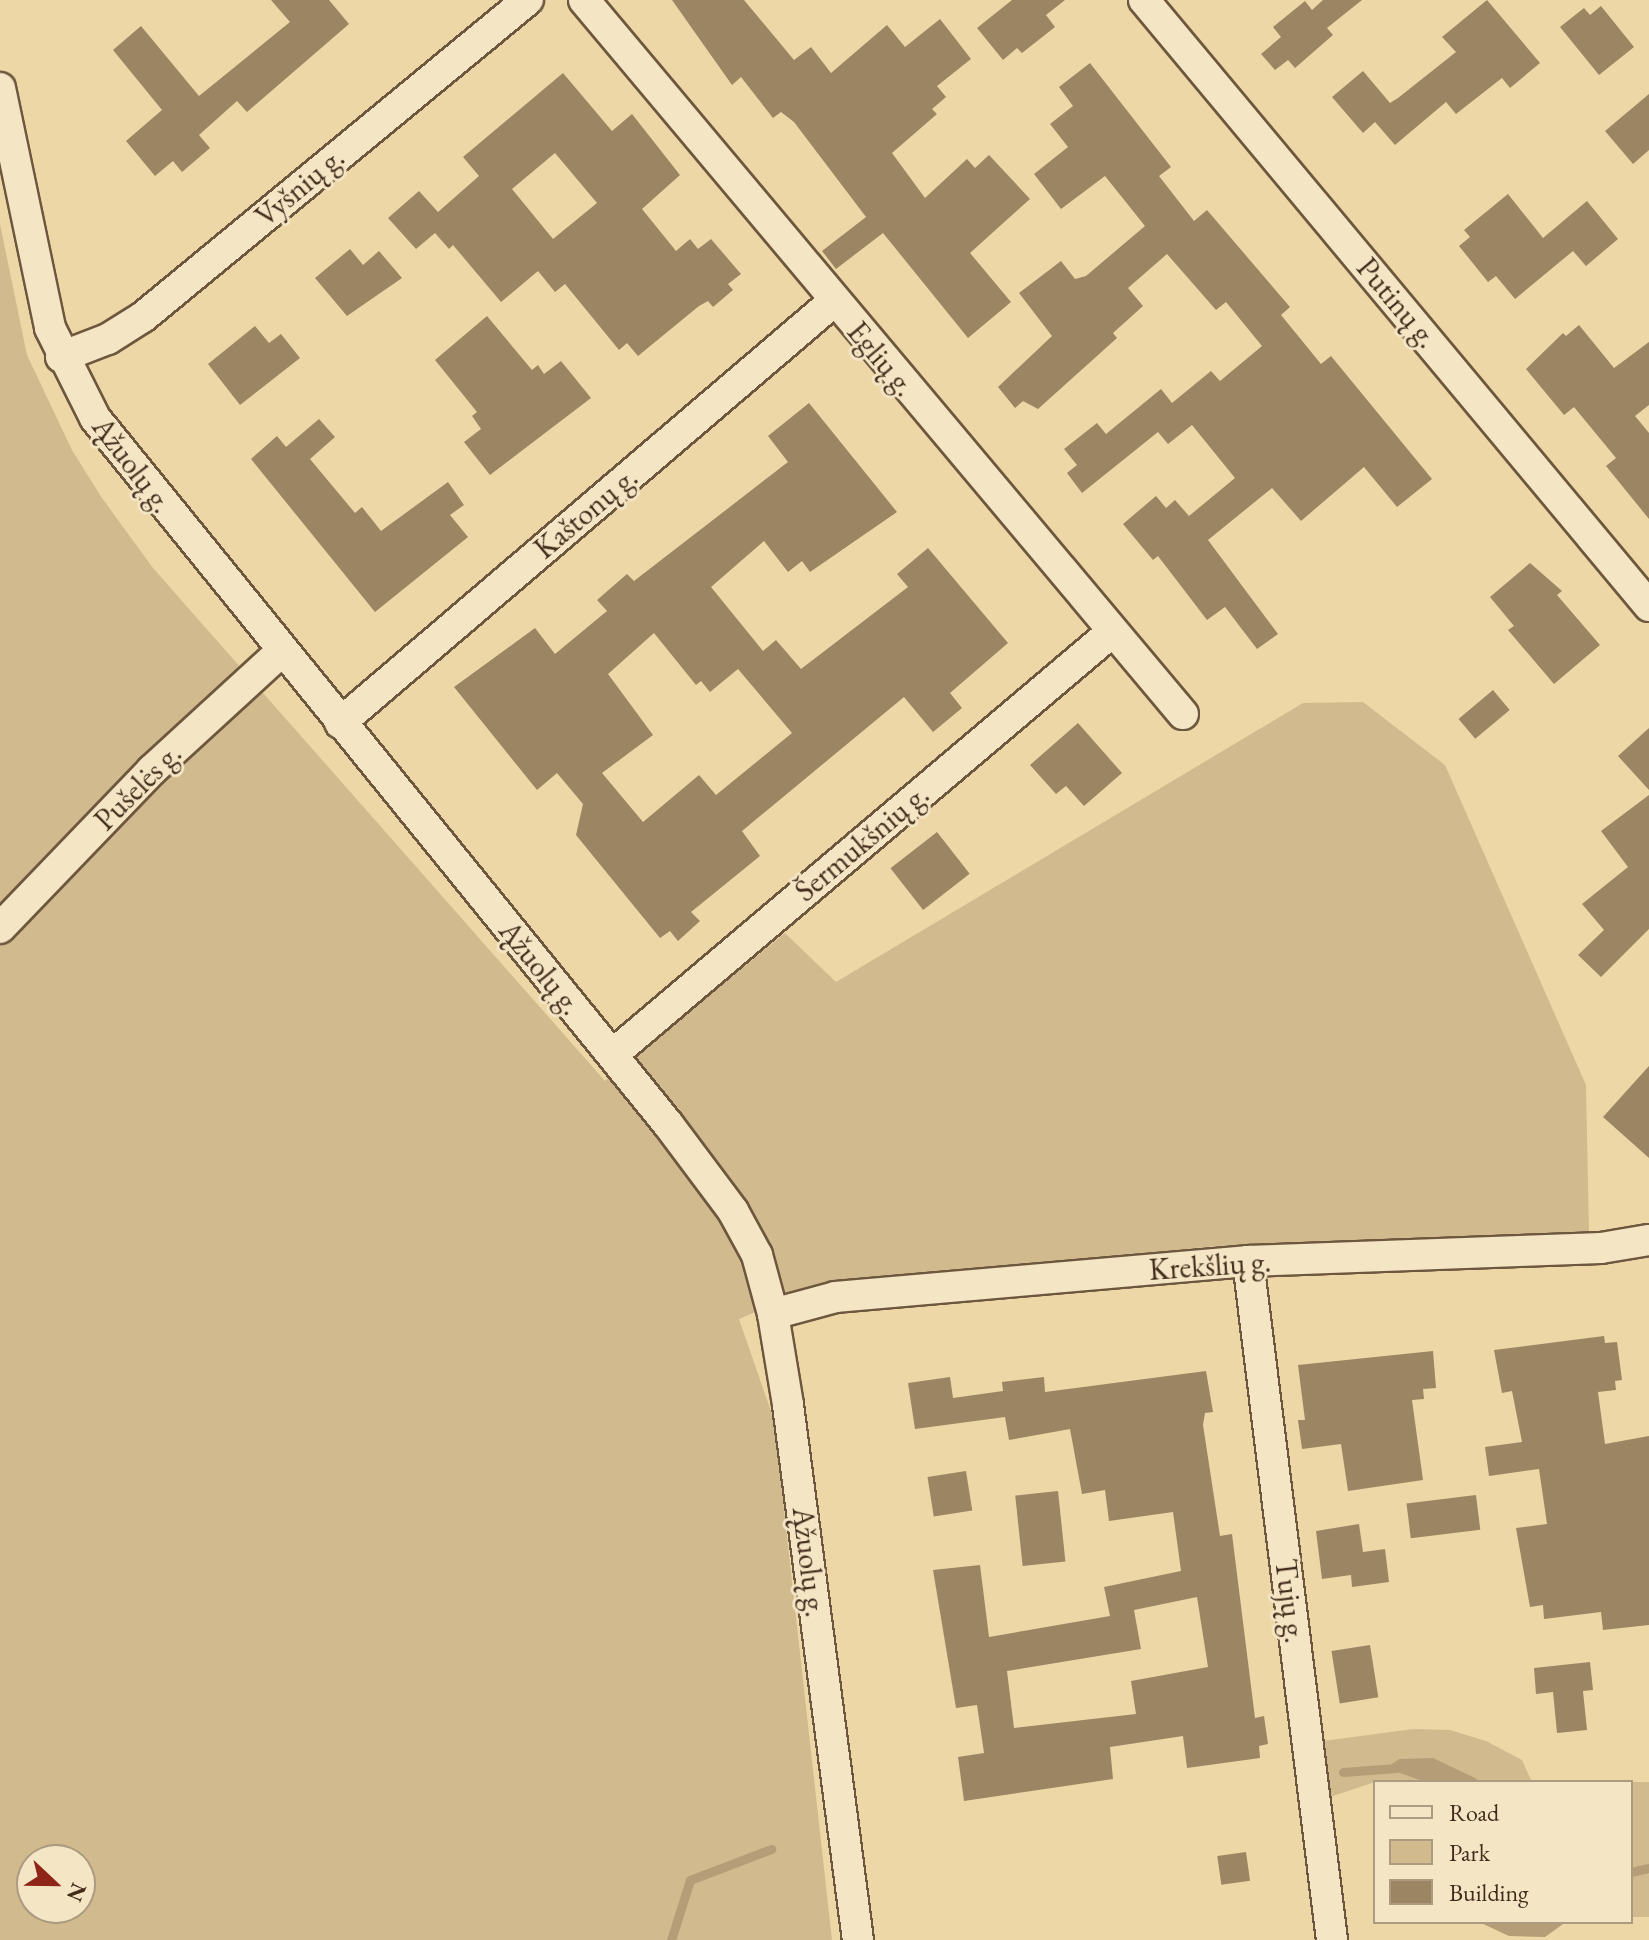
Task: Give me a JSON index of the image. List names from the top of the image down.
{
  "streets": {
    "street": [
      "Vyšnių g.",
      "Putinų g.",
      "Eglių g.",
      "Ąžuolų g.",
      "Kaštonų g.",
      "Pušelės g.",
      "Šermukšnių g.",
      "Krekšlių g.",
      "Tujų g."
    ]
  },
  "crossings": [
    ["Vyšnių g.", "Ąžuolų g."],
    ["Eglių g.", "Kaštonų g."],
    ["Eglių g.", "Šermukšnių g."],
    ["Ąžuolų g.", "Kaštonų g."],
    ["Ąžuolų g.", "Pušelės g."],
    ["Ąžuolų g.", "Šermukšnių g."],
    ["Ąžuolų g.", "Krekšlių g."],
    ["Krekšlių g.", "Tujų g."]
  ],
  "legend": ["Road", "Park", "Building"],
  "north": "right"
}
